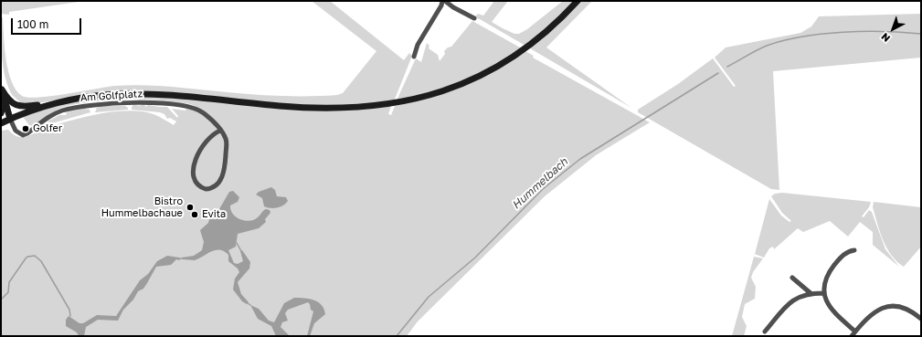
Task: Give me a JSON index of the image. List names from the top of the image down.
{
  "streets": {
    "street": ["Am Golfplatz"]
  },
  "water": ["Hummelbach"],
  "places": ["Golfer", "Bistro Hummelbachaue", "Evita"],
  "scale_bar": "100 m",
  "north": "bottom left"
}
